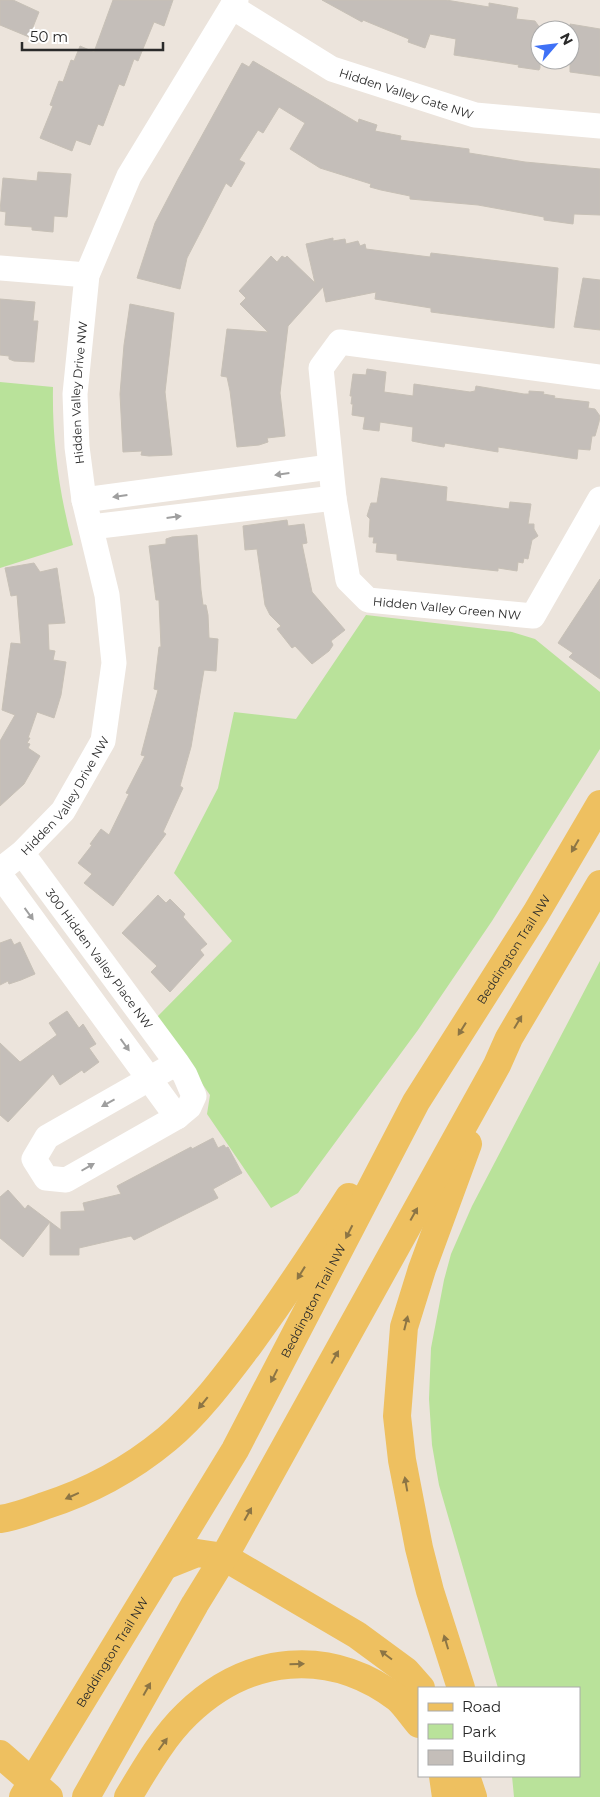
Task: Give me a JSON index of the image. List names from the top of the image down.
{
  "streets": {
    "main road": ["Beddington Trail NW"],
    "street": [
      "Hidden Valley Gate NW",
      "Hidden Valley Drive NW",
      "Hidden Valley Green NW",
      "300 Hidden Valley Place NW"
    ]
  },
  "crossings": [
    ["Hidden Valley Gate NW", "Hidden Valley Drive NW"],
    ["Hidden Valley Drive NW", "300 Hidden Valley Place NW"]
  ],
  "legend": ["Road", "Park", "Building"],
  "scale_bar": "50 m",
  "north": "top right"
}
